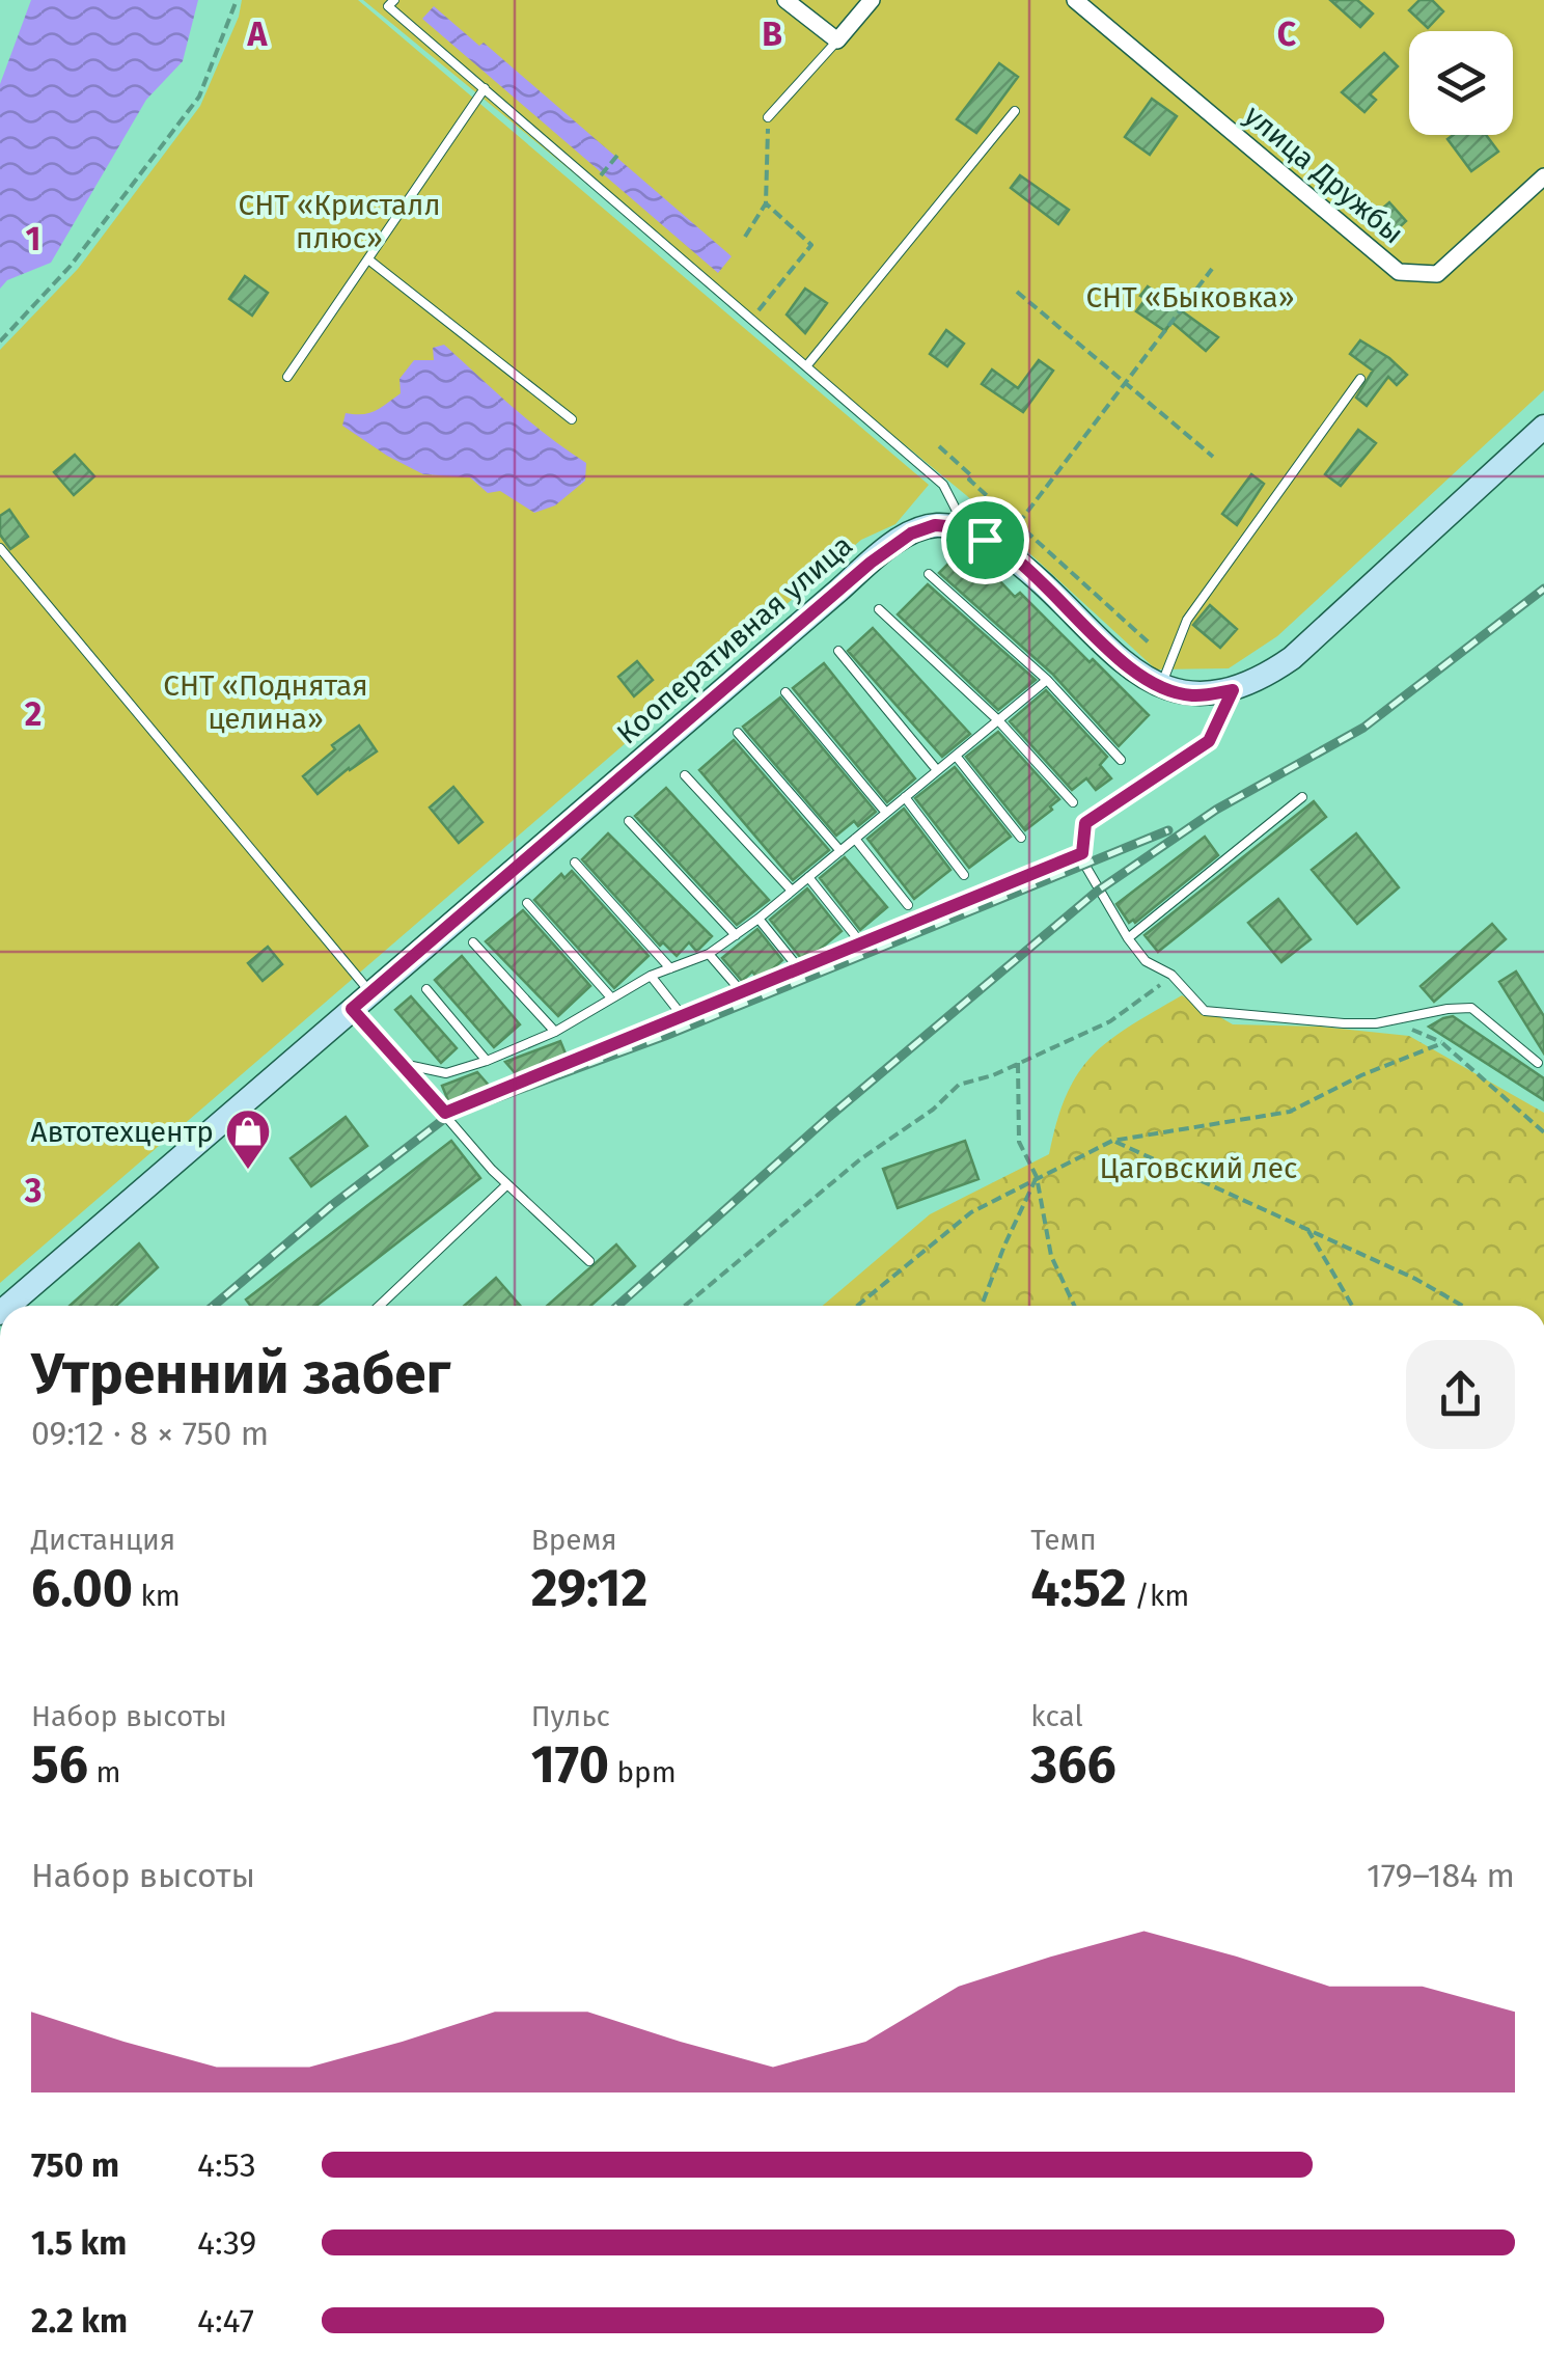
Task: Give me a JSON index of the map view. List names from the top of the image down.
{
  "streets": {
    "main road": ["Кооперативная улица"],
    "street": ["улица Дружбы"]
  },
  "parks": [
    "СНТ «Кристалл плюс»",
    "СНТ «Быковка»",
    "СНТ «Поднятая целина»",
    "Цаговский лес"
  ],
  "places": {
    "shop": ["Автотехцентр"]
  },
  "page": {
    "heading": ["Утренний забег", "09:12 · 8 × 750 m"],
    "stats": [
      ["Дистанция", "6.00 km"],
      ["Время", "29:12"],
      ["Темп", "4:52 /km"],
      ["Набор высоты", "56 m"],
      ["Пульс", "170 bpm"],
      ["kcal", "366"]
    ],
    "chart": ["Набор высоты", "179–184 m"],
    "list": [
      {
        "name": "750 m",
        "note": "4:53"
      },
      {
        "name": "1.5 km",
        "note": "4:39"
      },
      {
        "name": "2.2 km",
        "note": "4:47"
      }
    ]
  },
  "grid": {
    "columns": ["A", "B", "C"],
    "rows": ["1", "2", "3"]
  }
}
